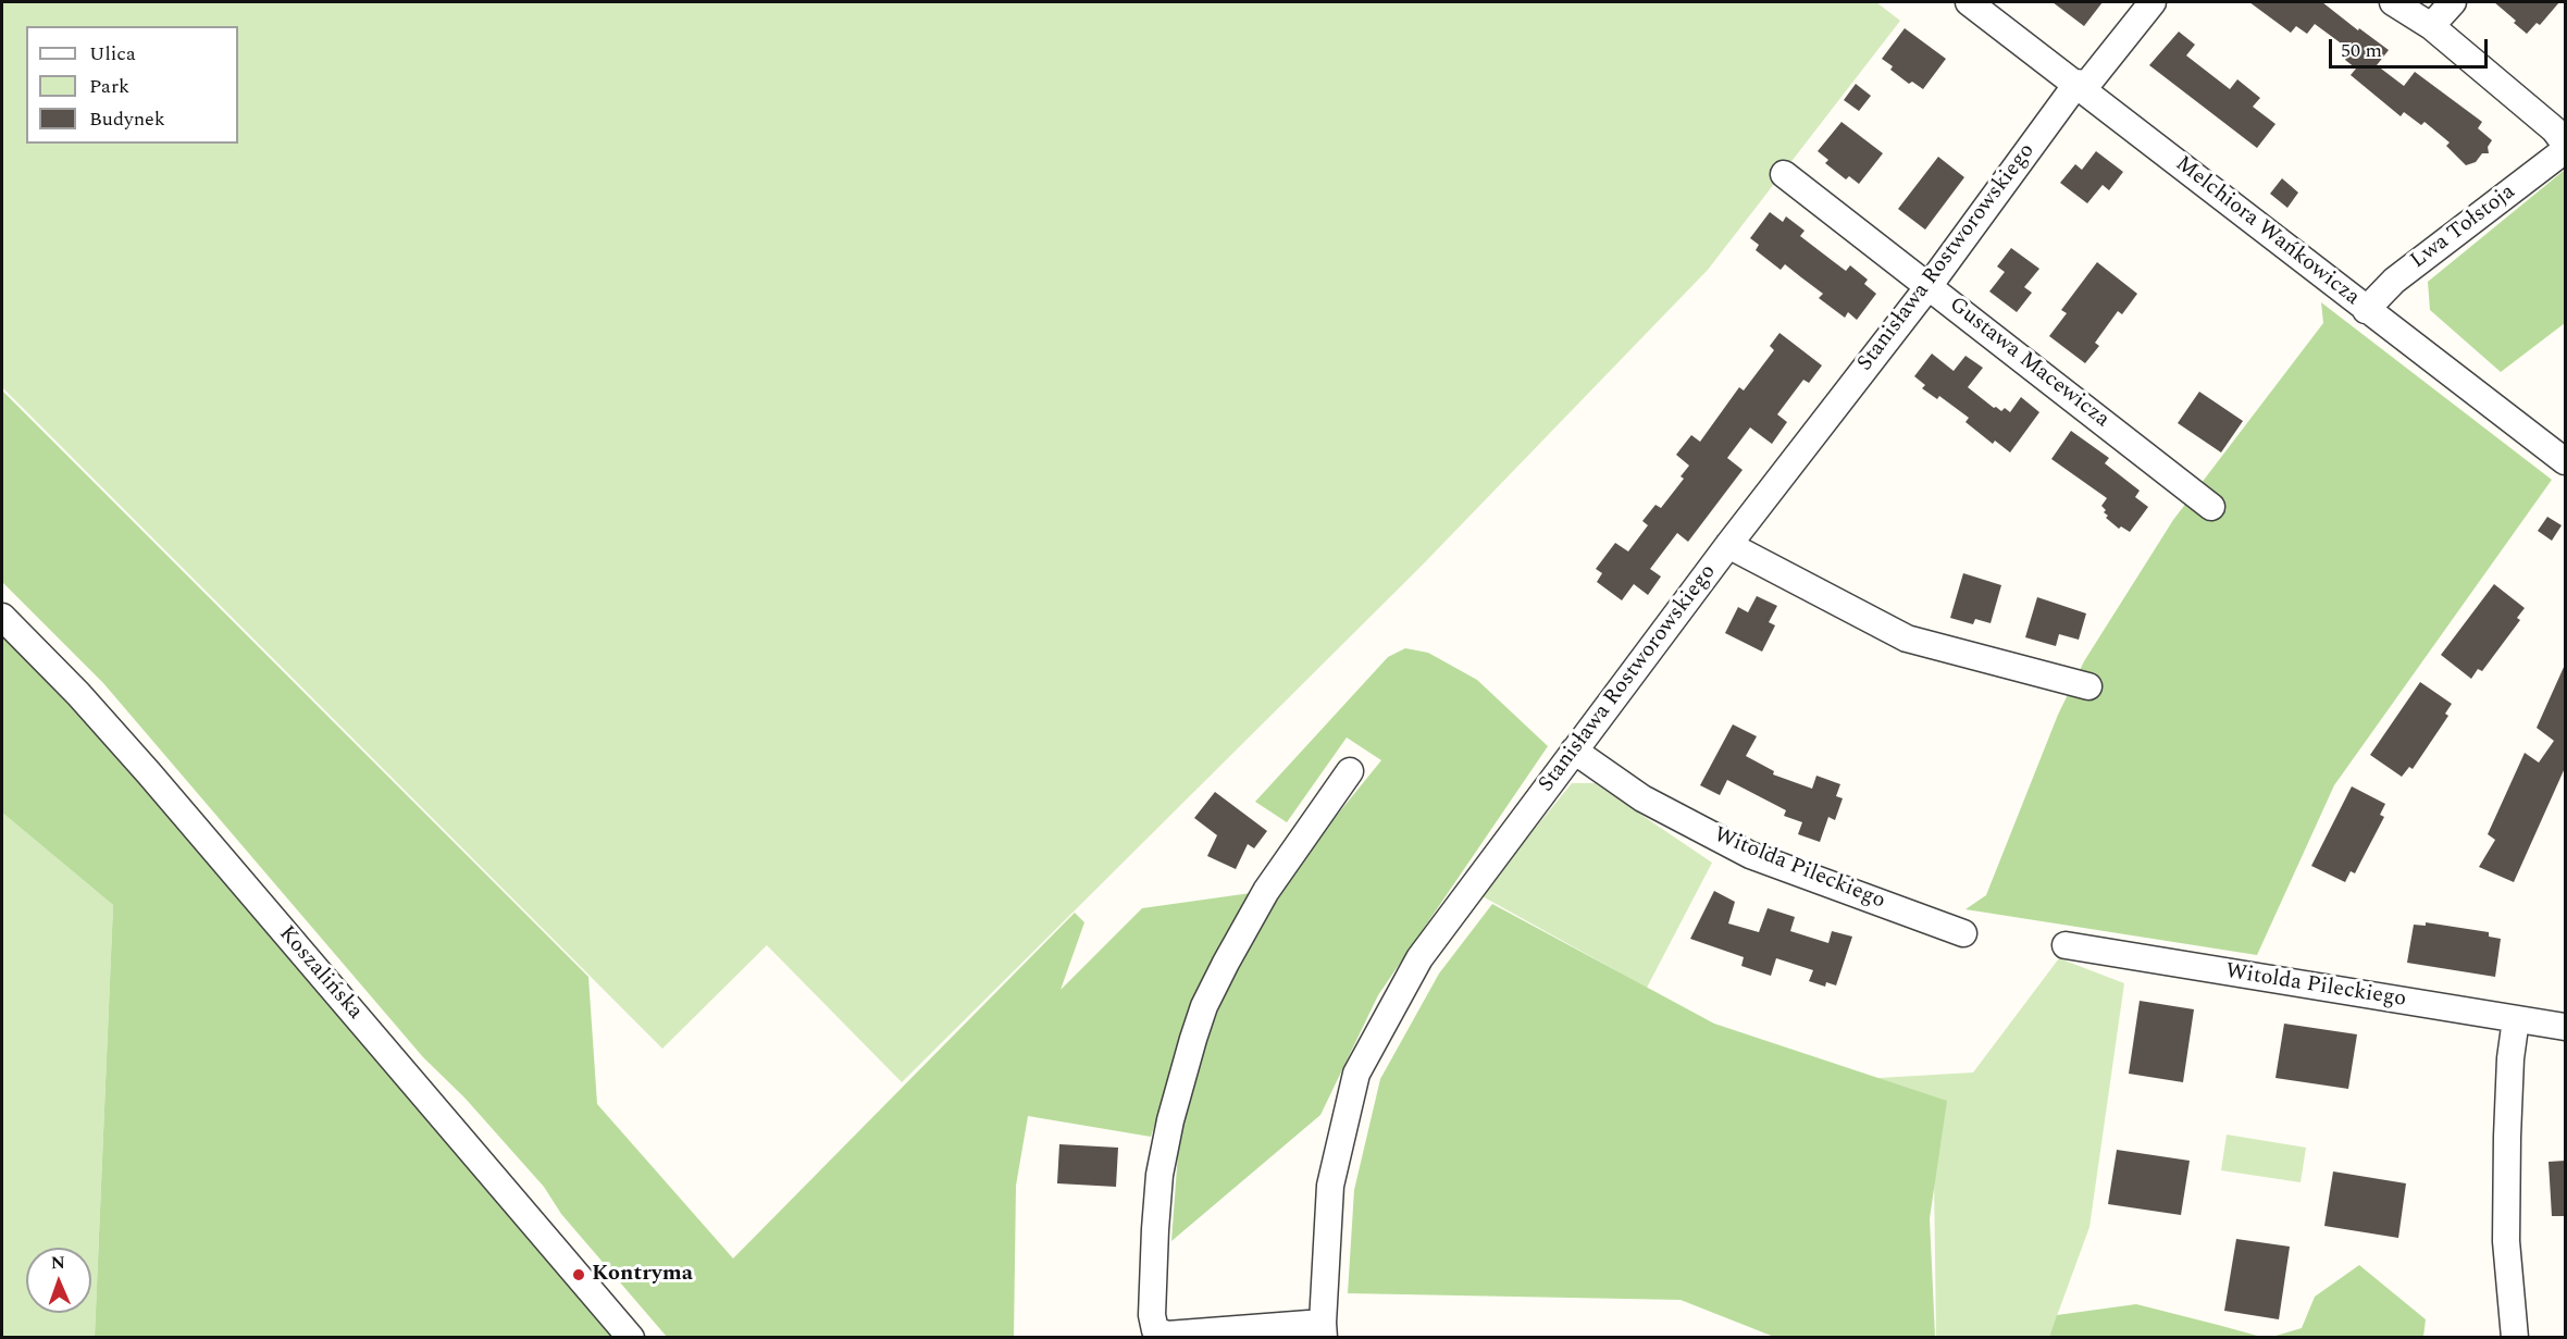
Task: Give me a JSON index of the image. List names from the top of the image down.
{
  "streets": {
    "street": [
      "Lwa Tołstoja",
      "Melchiora Wańkowicza",
      "Stanisława Rostworowskiego",
      "Gustawa Macewicza",
      "Witolda Pileckiego",
      "Koszalińska"
    ]
  },
  "crossings": [
    ["Lwa Tołstoja", "Melchiora Wańkowicza"],
    ["Melchiora Wańkowicza", "Stanisława Rostworowskiego"],
    ["Stanisława Rostworowskiego", "Gustawa Macewicza"],
    ["Stanisława Rostworowskiego", "Witolda Pileckiego"]
  ],
  "places": ["Kontryma"],
  "legend": ["Ulica", "Park", "Budynek"],
  "scale_bar": "50 m",
  "north": "top"
}
